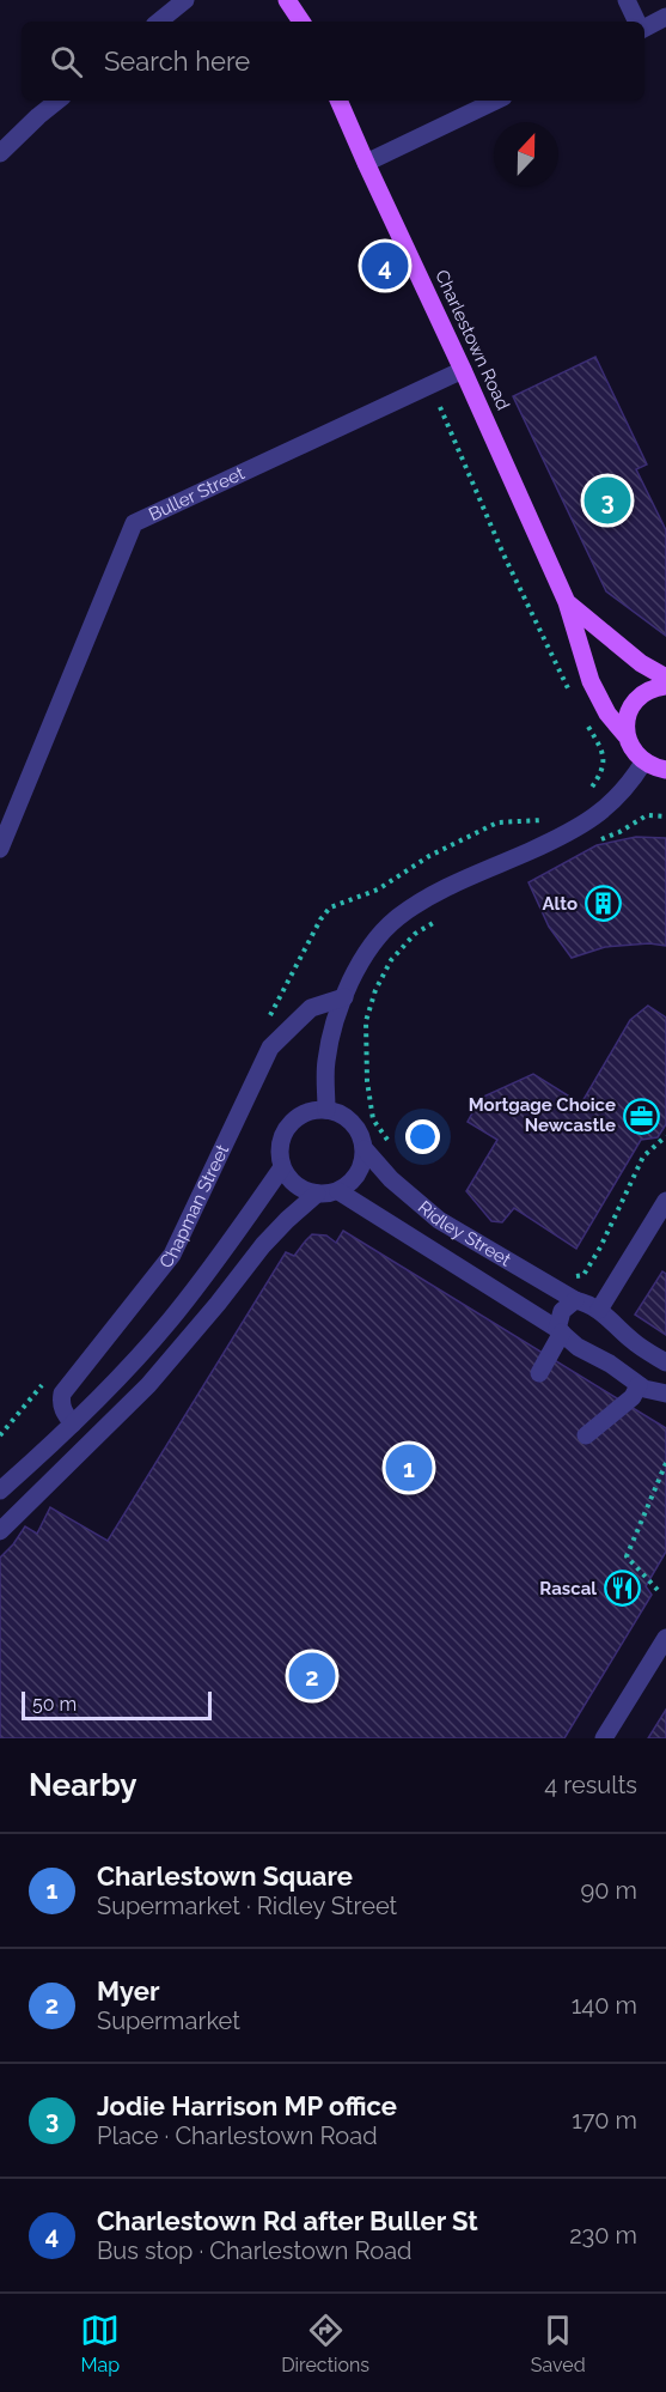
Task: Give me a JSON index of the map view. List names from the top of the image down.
{
  "streets": {
    "main road": ["Charlestown Road"],
    "street": ["Buller Street", "Chapman Street", "Ridley Street"]
  },
  "crossings": [
    ["Charlestown Road", "Buller Street"]
  ],
  "places": {
    "building": ["Alto"],
    "office": ["Mortgage Choice Newcastle"],
    "restaurant": ["Rascal"]
  },
  "scale_bar": "50 m",
  "north": "top",
  "page": {
    "search": "Search here",
    "pins": [
      "4",
      "3",
      "1",
      "2"
    ],
    "scale": "50 m",
    "heading": ["Nearby", "4 results"],
    "list": [
      {
        "mark": "1",
        "name": "Charlestown Square",
        "note": "Supermarket · Ridley Street",
        "value": "90 m"
      },
      {
        "mark": "2",
        "name": "Myer",
        "note": "Supermarket",
        "value": "140 m"
      },
      {
        "mark": "3",
        "name": "Jodie Harrison MP office",
        "note": "Place · Charlestown Road",
        "value": "170 m"
      },
      {
        "mark": "4",
        "name": "Charlestown Rd after Buller St",
        "note": "Bus stop · Charlestown Road",
        "value": "230 m"
      }
    ],
    "nav": ["Map", "Directions", "Saved"]
  }
}
